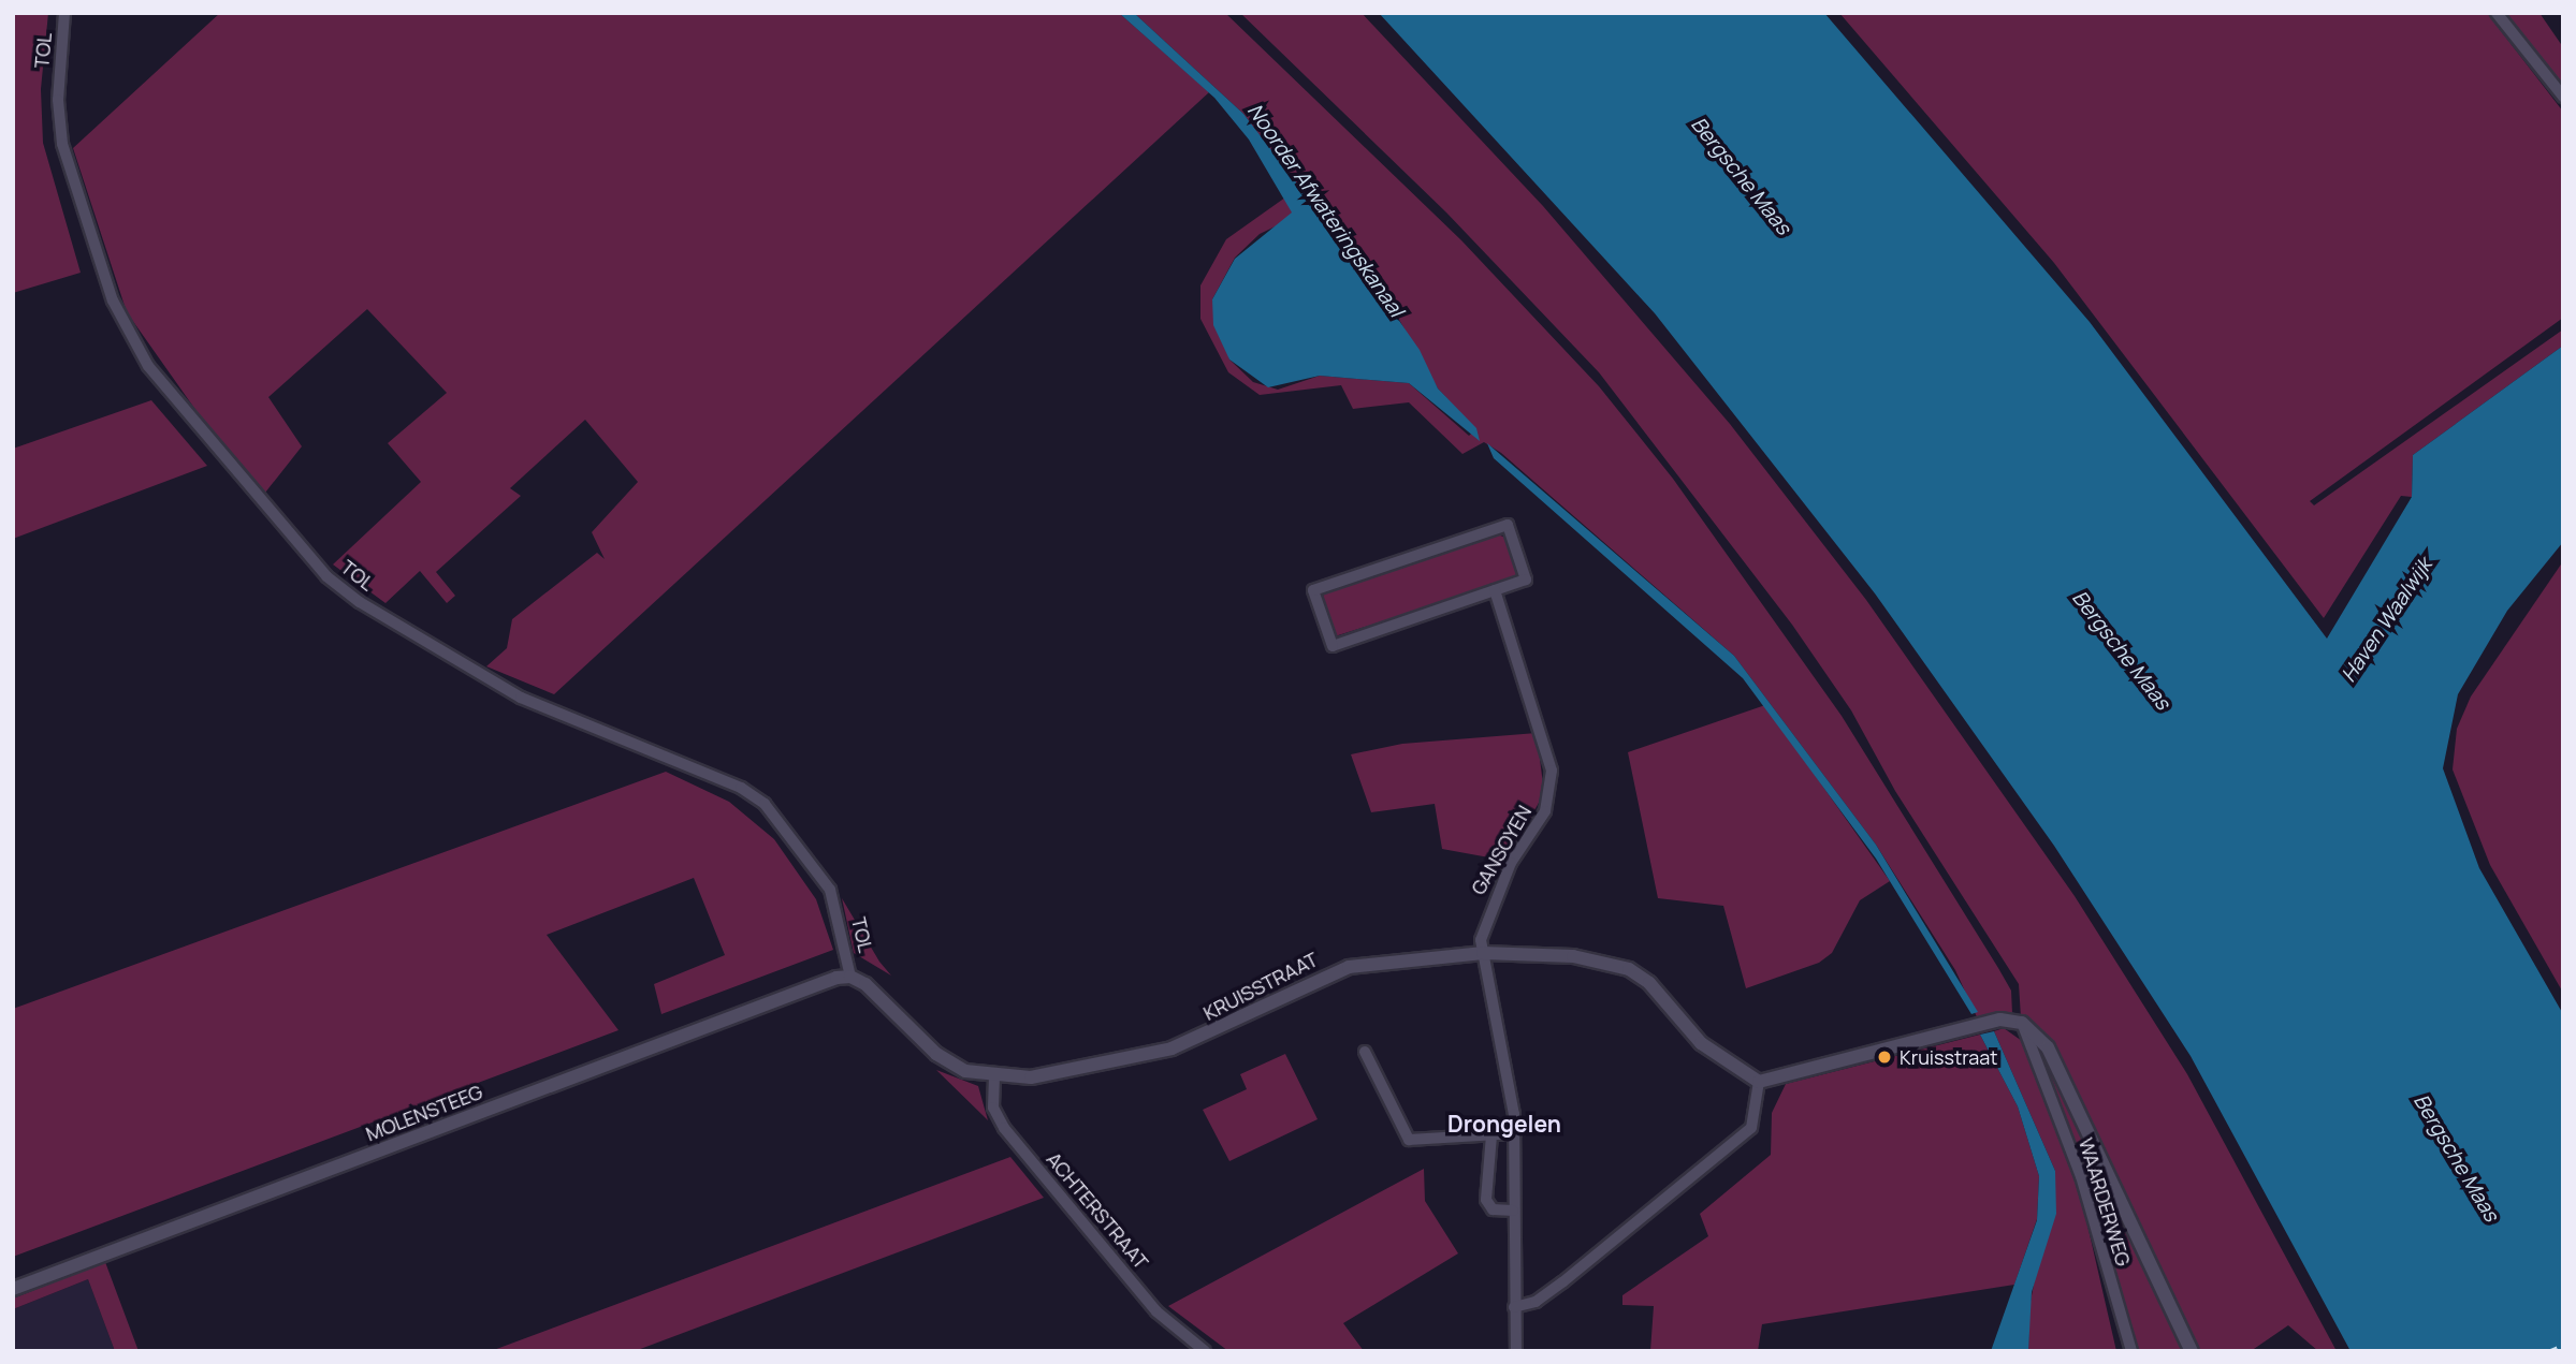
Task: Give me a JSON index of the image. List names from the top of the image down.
{
  "streets": {
    "street": [
      "TOL",
      "GANSOYEN",
      "KRUISSTRAAT",
      "MOLENSTEEG",
      "WAARDERWEG",
      "ACHTERSTRAAT"
    ]
  },
  "crossings": [
    ["TOL", "KRUISSTRAAT"],
    ["TOL", "MOLENSTEEG"],
    ["GANSOYEN", "KRUISSTRAAT"],
    ["KRUISSTRAAT", "MOLENSTEEG"],
    ["KRUISSTRAAT", "ACHTERSTRAAT"]
  ],
  "districts": ["Drongelen"],
  "water": ["Bergsche Maas", "Noorder Afwateringskanaal", "Haven Waalwijk"],
  "places": ["Kruisstraat"]
}
